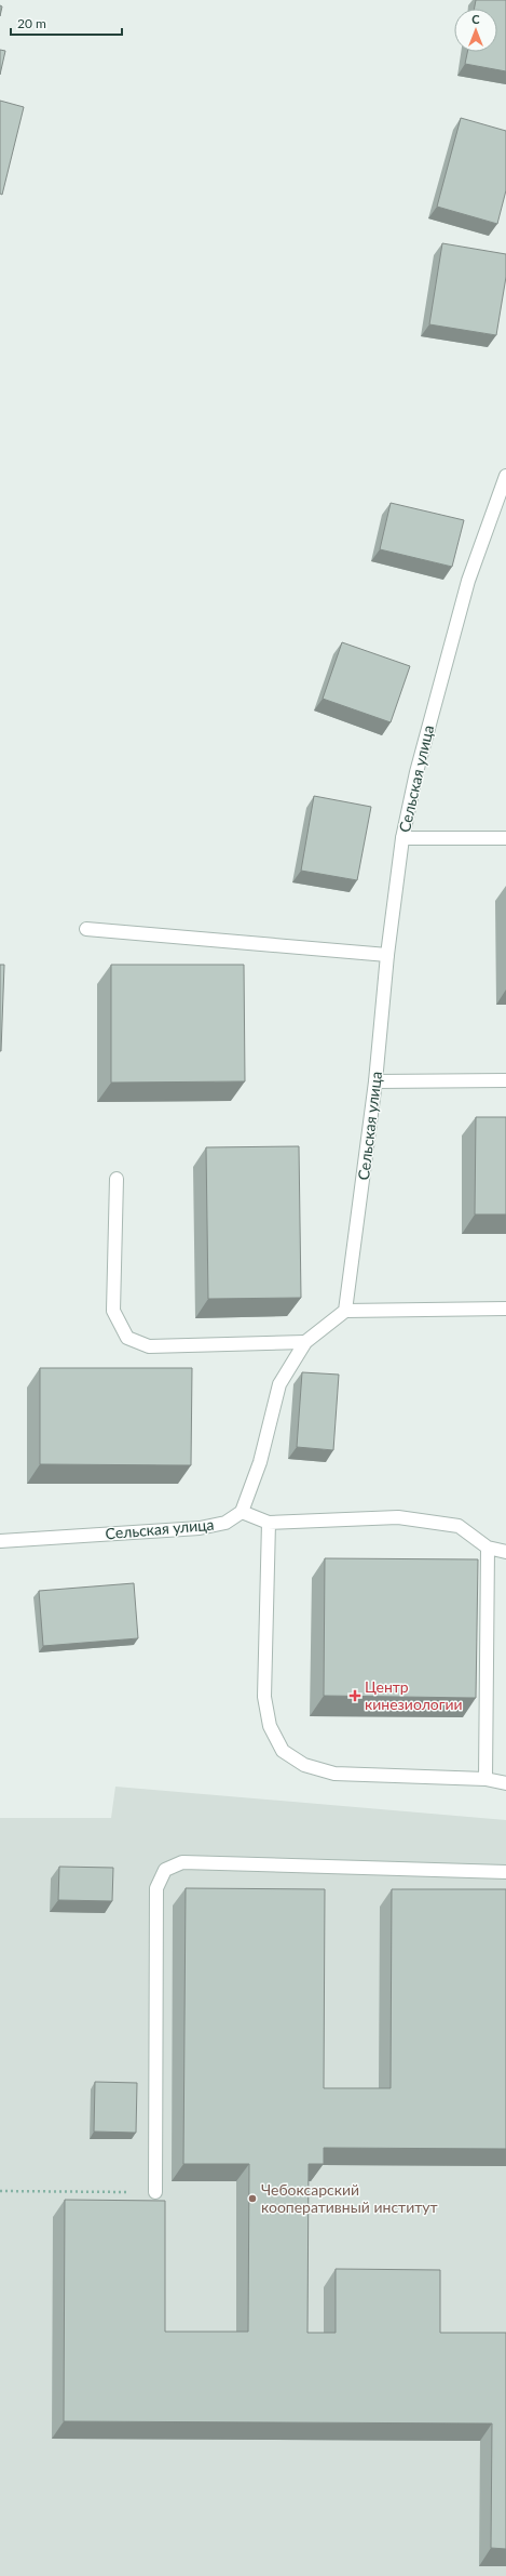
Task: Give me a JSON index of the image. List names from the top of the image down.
{
  "streets": {
    "street": ["Сельская улица"]
  },
  "places": {
    "health": ["Центр кинезиологии"],
    "other": ["Чебоксарский кооперативный институт"]
  },
  "scale_bar": "20 m",
  "north": "top"
}
